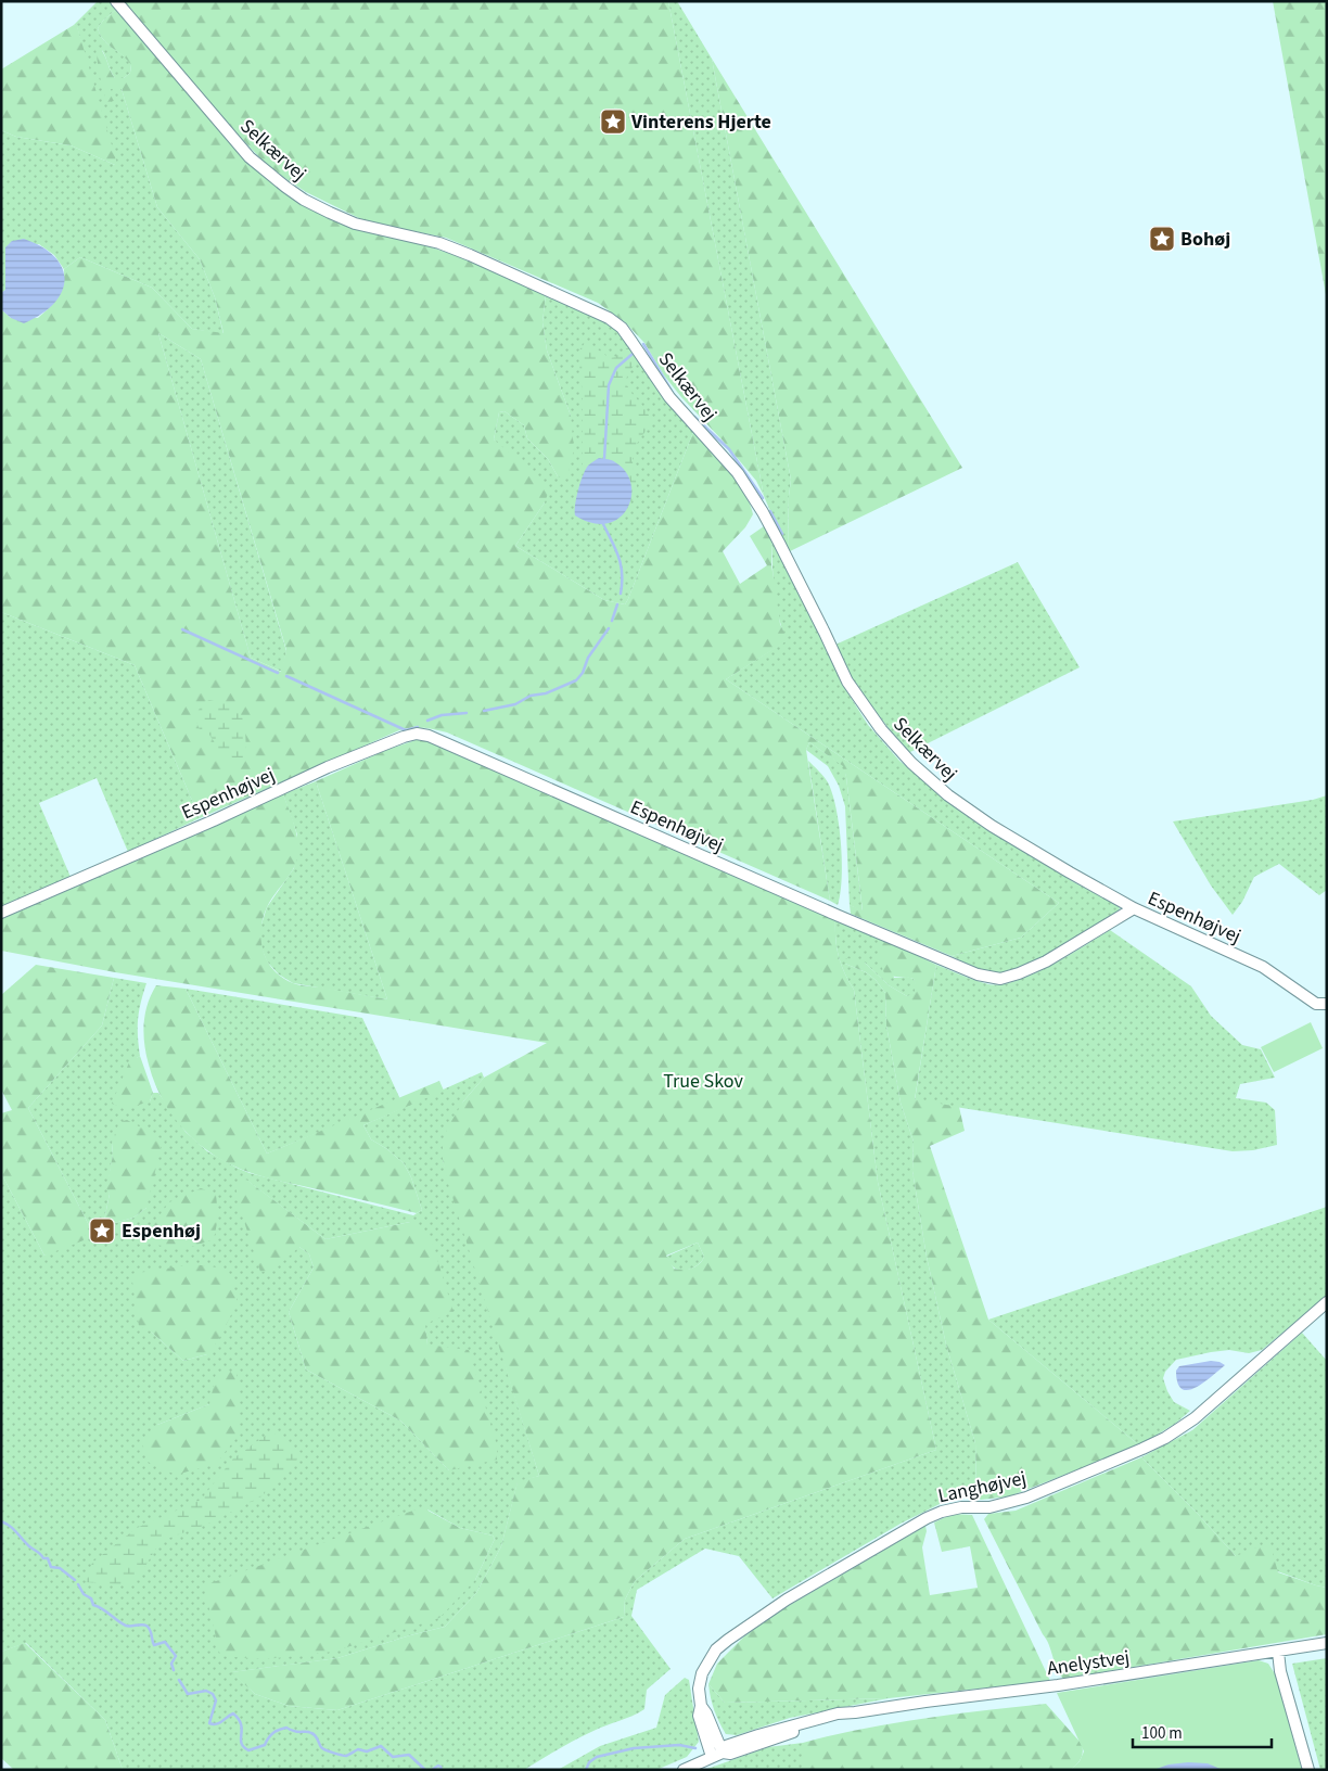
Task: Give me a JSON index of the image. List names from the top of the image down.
{
  "streets": {
    "street": [
      "Selkærvej",
      "Espenhøjvej",
      "Langhøjvej",
      "Anelystvej"
    ]
  },
  "crossings": [
    ["Selkærvej", "Espenhøjvej"],
    ["Langhøjvej", "Anelystvej"]
  ],
  "parks": ["True Skov"],
  "places": {
    "place": ["Vinterens Hjerte", "Bohøj", "Espenhøj"]
  },
  "scale_bar": "100 m"
}
